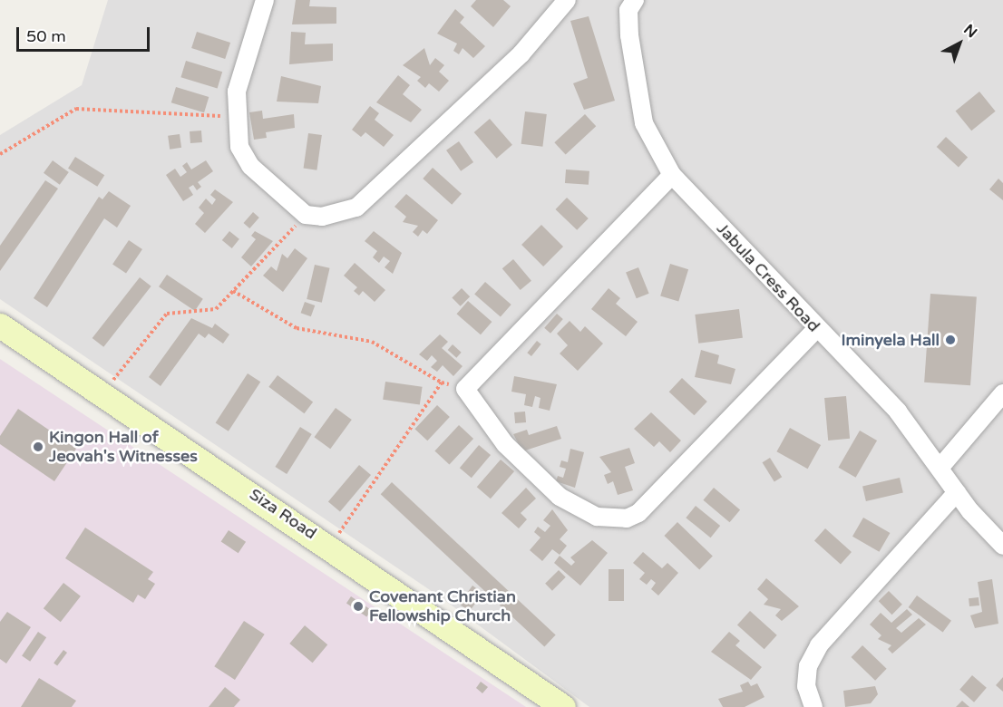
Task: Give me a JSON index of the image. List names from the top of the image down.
{
  "streets": {
    "street": ["Jabula Cress Road", "Siza Road"]
  },
  "places": ["Iminyela Hall", "Kingon Hall of Jeovah's Witnesses", "Covenant Christian Fellowship Church"],
  "scale_bar": "50 m",
  "north": "top right"
}
